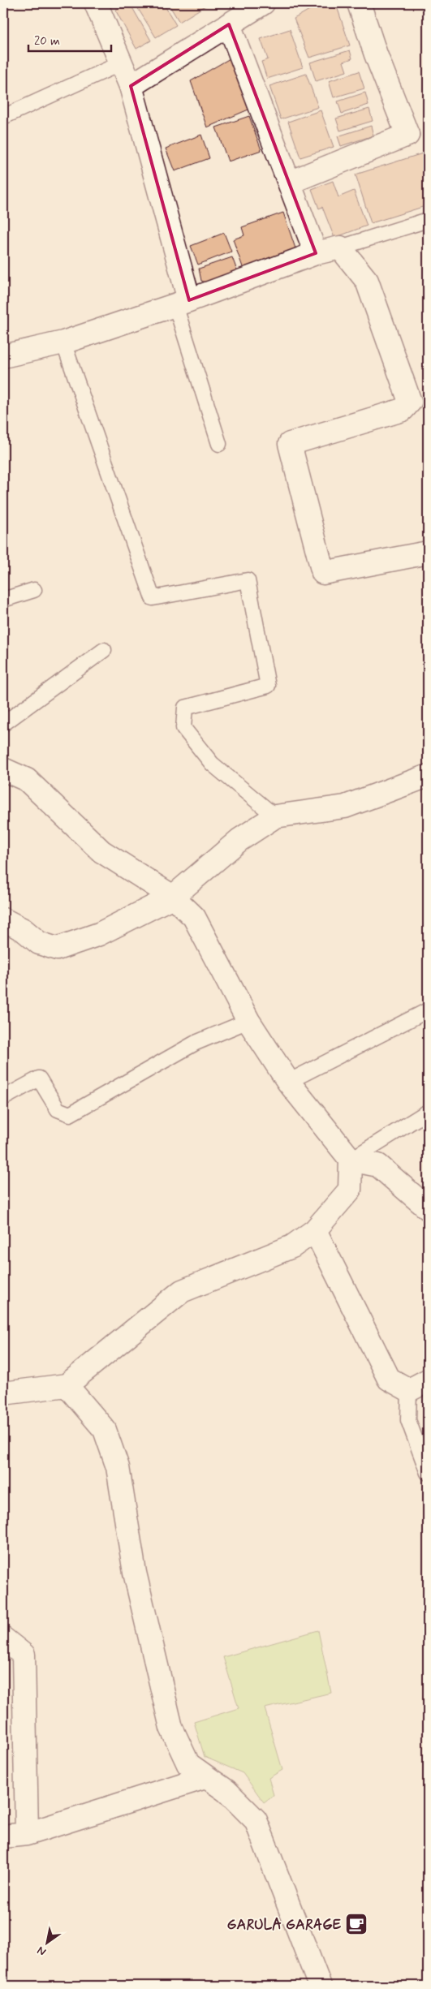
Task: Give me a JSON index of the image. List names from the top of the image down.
{
  "places": {
    "cafe": ["GARULA GARAGE"]
  },
  "scale_bar": "20 m",
  "north": "bottom left"
}
